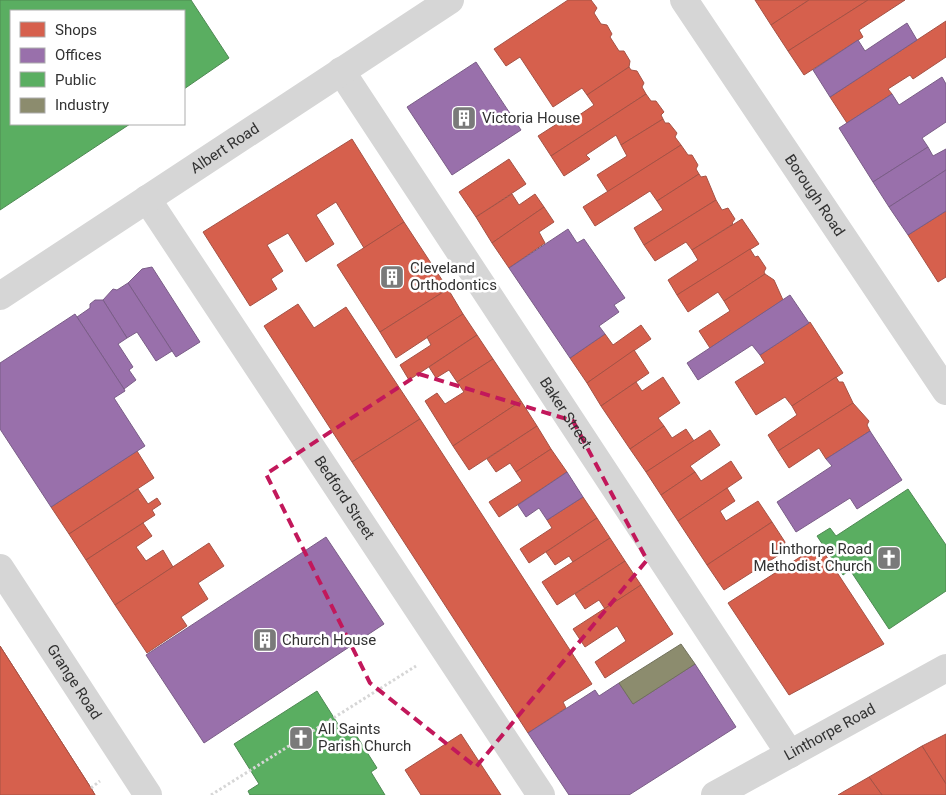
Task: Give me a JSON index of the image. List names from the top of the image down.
{
  "streets": {
    "street": [
      "Albert Road",
      "Borough Road",
      "Baker Street",
      "Bedford Street",
      "Grange Road",
      "Linthorpe Road"
    ]
  },
  "crossings": [
    ["Albert Road", "Baker Street"],
    ["Albert Road", "Bedford Street"],
    ["Baker Street", "Linthorpe Road"]
  ],
  "places": {
    "building": ["Victoria House", "Cleveland Orthodontics", "Church House"],
    "church": ["Linthorpe Road Methodist Church", "All Saints Parish Church"]
  },
  "legend": [
    "Shops",
    "Offices",
    "Public",
    "Industry"
  ]
}
